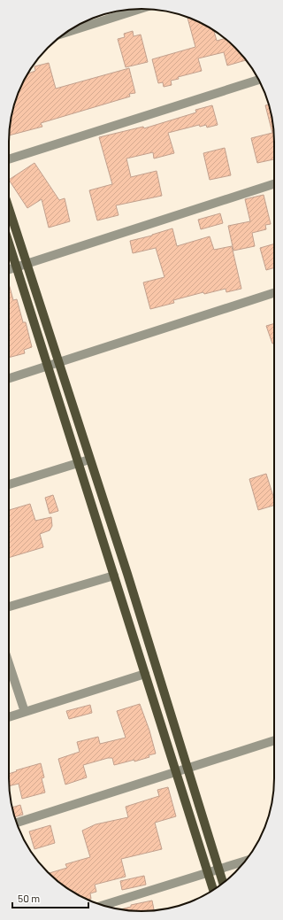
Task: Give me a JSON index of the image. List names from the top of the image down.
{
  "scale_bar": "50 m"
}
